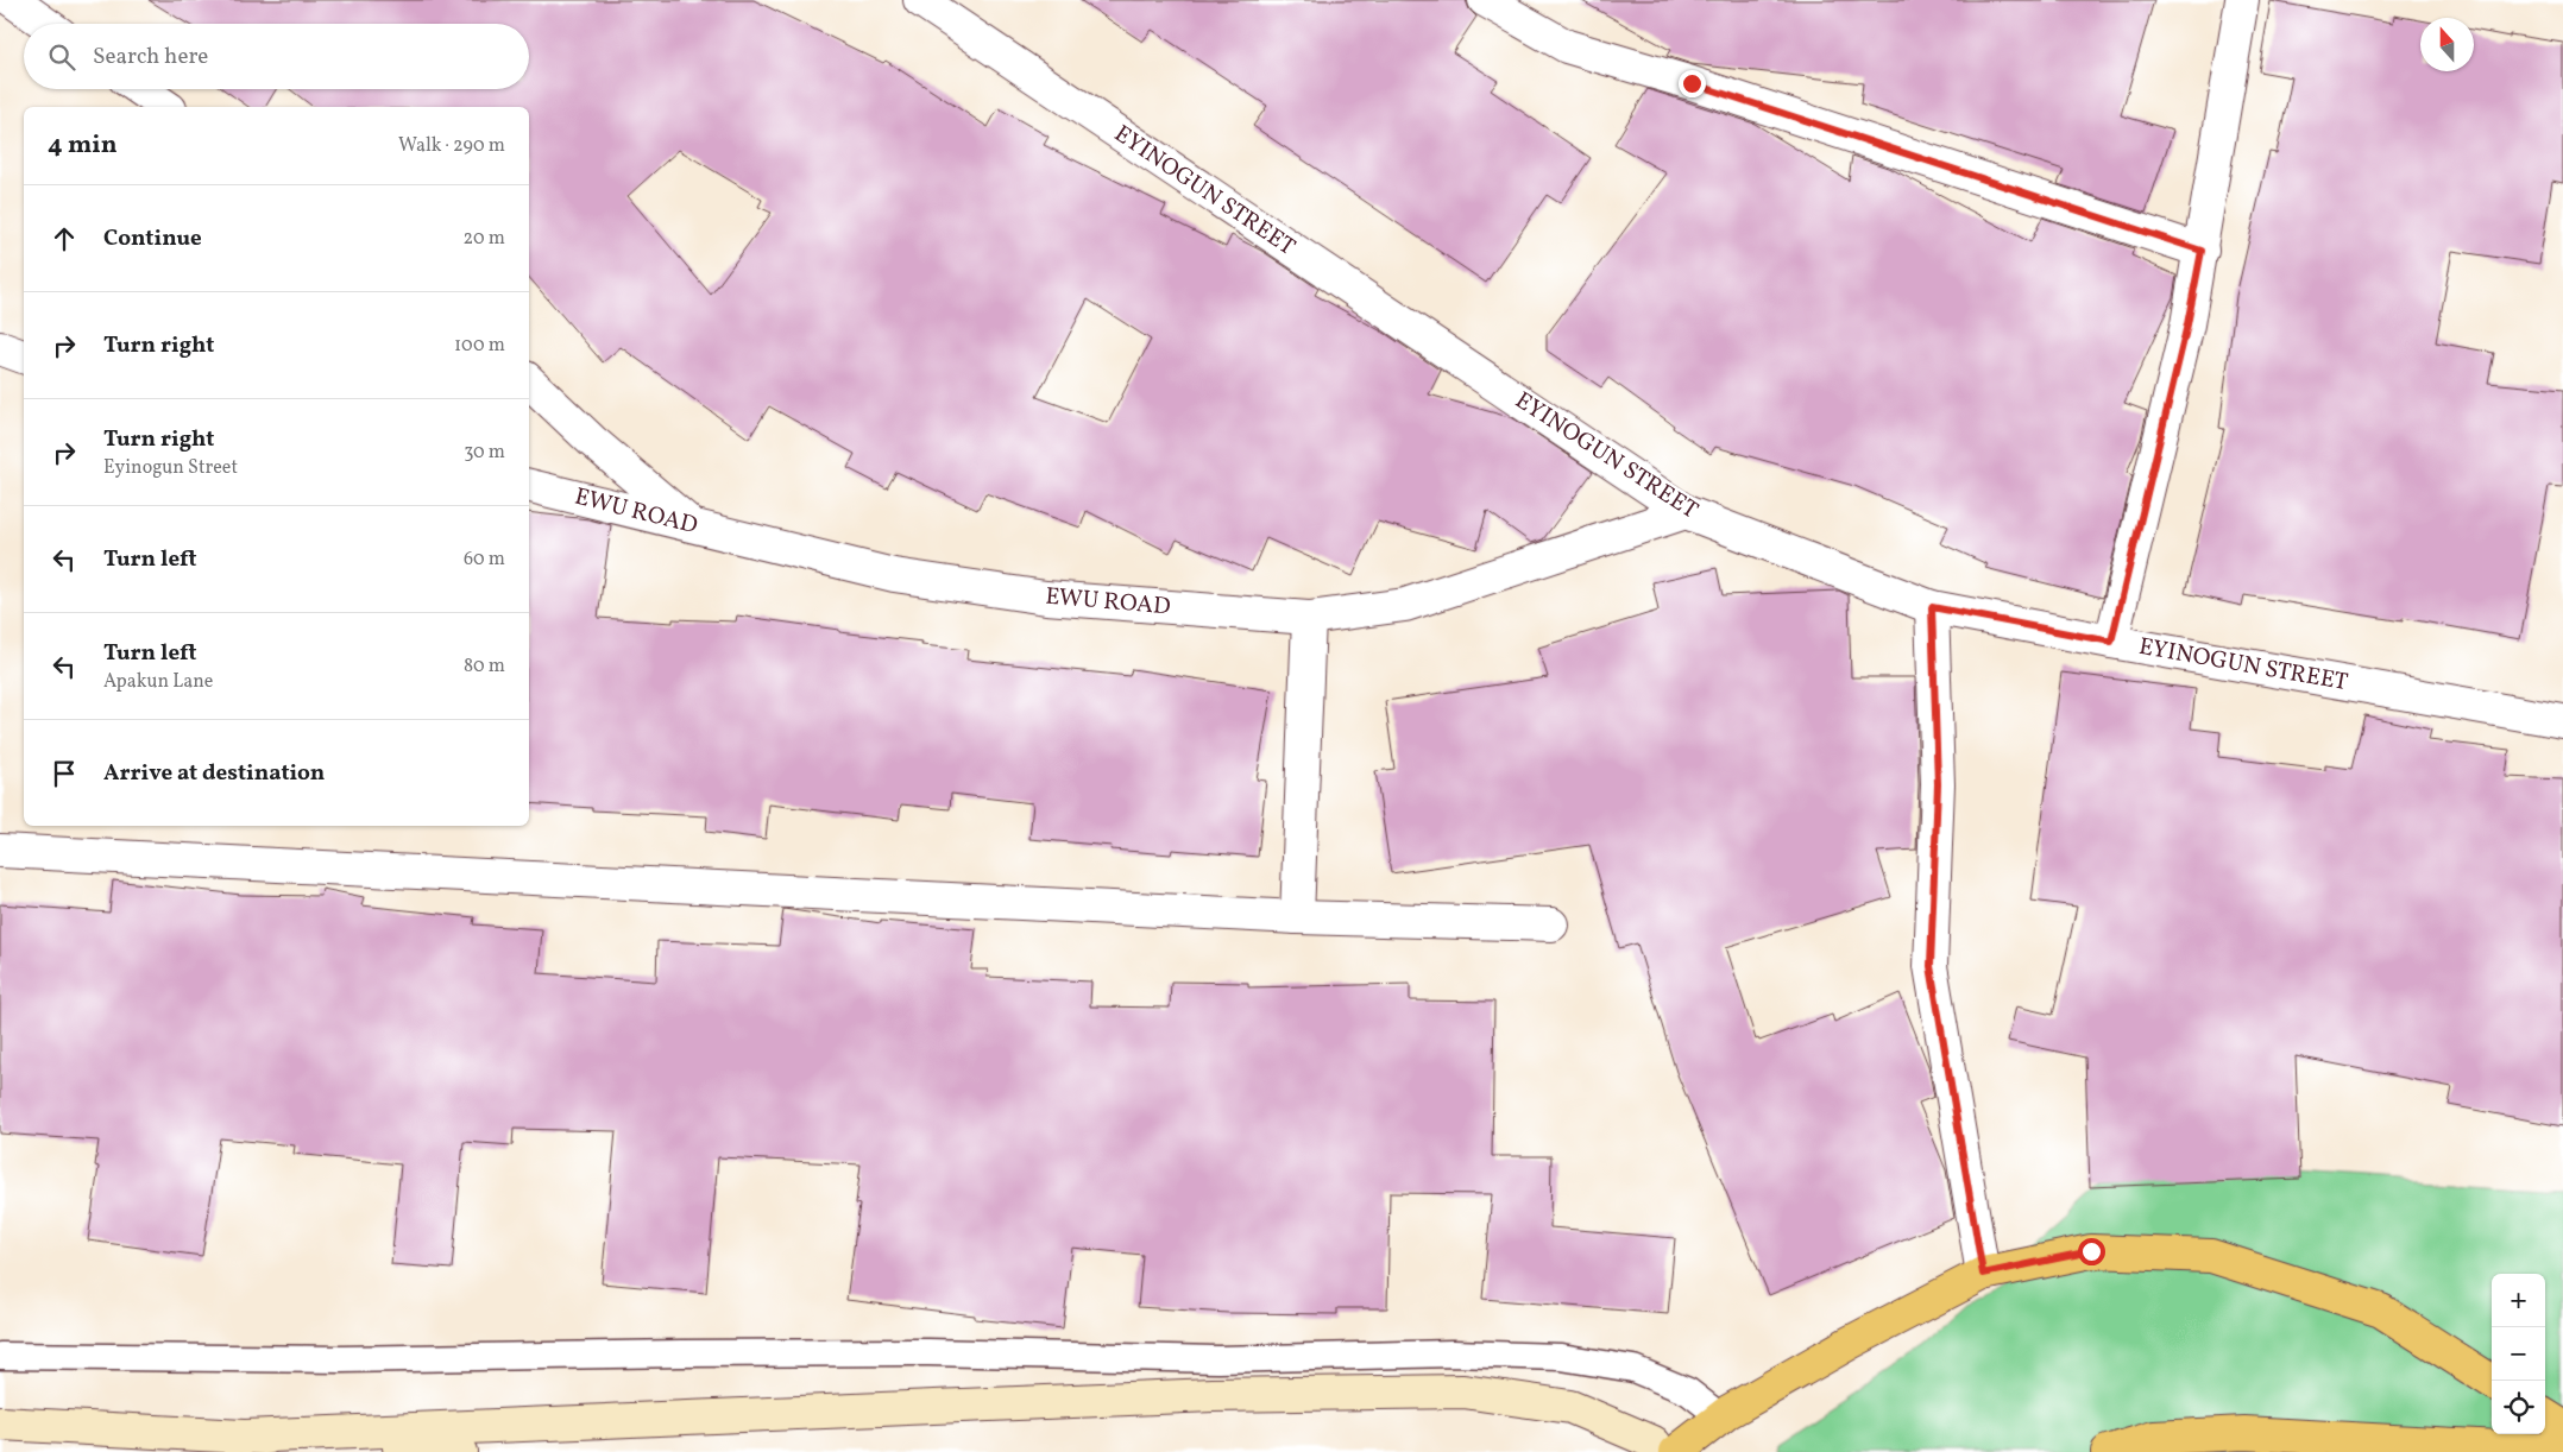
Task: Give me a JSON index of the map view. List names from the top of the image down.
{
  "streets": {
    "street": ["EYINOGUN STREET", "EWU ROAD"]
  },
  "crossings": [
    ["EYINOGUN STREET", "EWU ROAD"]
  ],
  "north": "top",
  "page": {
    "search": "Search here",
    "heading": ["4 min", "Walk · 290 m"],
    "list": [
      ["Continue", "20 m"],
      ["Turn right", "100 m"],
      ["Turn right", "Eyinogun Street", "30 m"],
      ["Turn left", "60 m"],
      ["Turn left", "Apakun Lane", "80 m"],
      "Arrive at destination"
    ],
    "map_buttons": ["+", "−"]
  }
}
